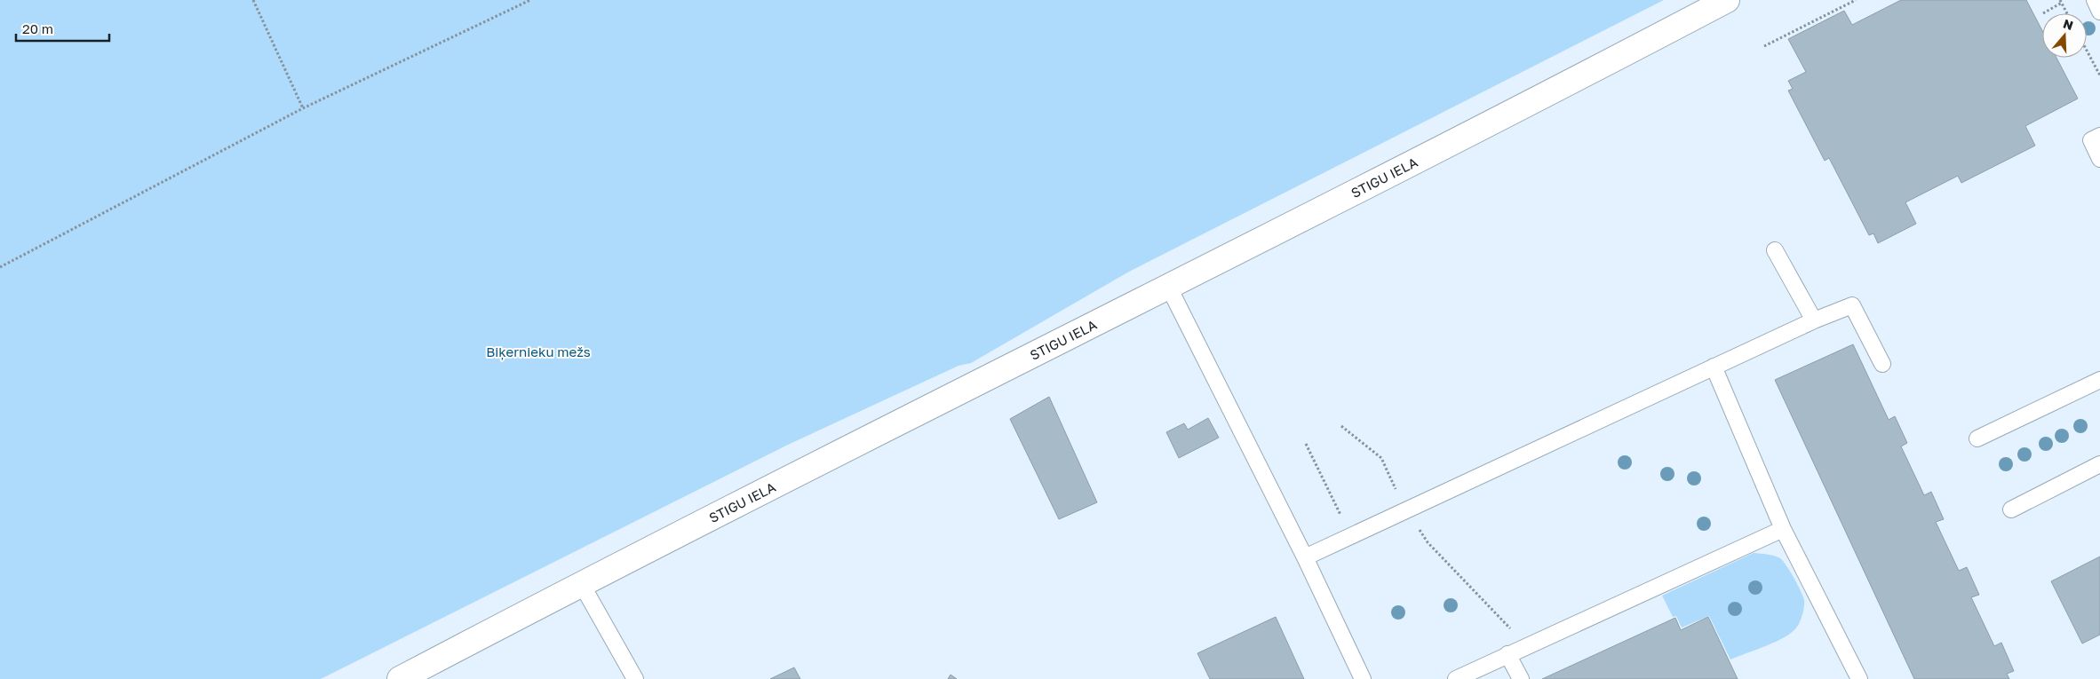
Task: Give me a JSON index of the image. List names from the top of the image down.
{
  "streets": {
    "street": ["STIGU IELA"]
  },
  "parks": ["Biķernieku mežs"],
  "scale_bar": "20 m",
  "north": "top"
}
